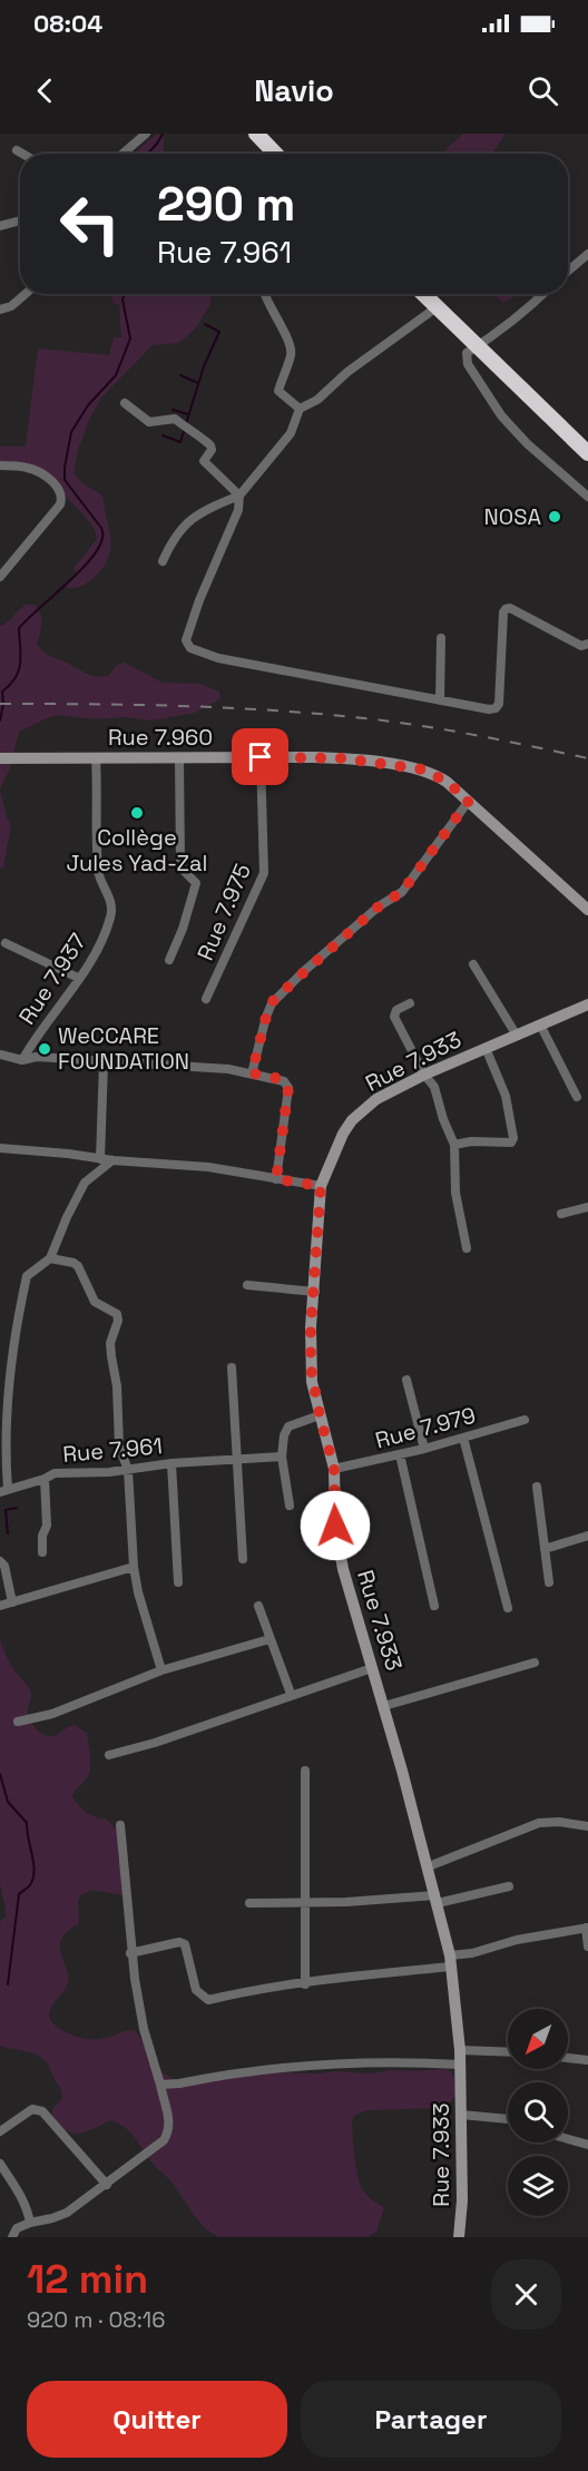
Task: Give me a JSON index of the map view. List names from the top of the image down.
{
  "streets": {
    "street": [
      "Rue 7.960",
      "Rue 7.975",
      "Rue 7.937",
      "Rue 7.933",
      "Rue 7.979",
      "Rue 7.961"
    ]
  },
  "crossings": [
    ["Rue 7.960", "Rue 7.975"],
    ["Rue 7.960", "Rue 7.937"],
    ["Rue 7.933", "Rue 7.979"]
  ],
  "places": ["NOSA", "Collège Jules Yad-Zal", "WeCCARE FOUNDATION"],
  "north": "bottom left",
  "page": {
    "status": "08:04",
    "header": "Navio",
    "turn": ["290 m", "Rue 7.961"],
    "heading": ["12 min", "920 m · 08:16"],
    "buttons": ["Quitter", "Partager"]
  }
}
